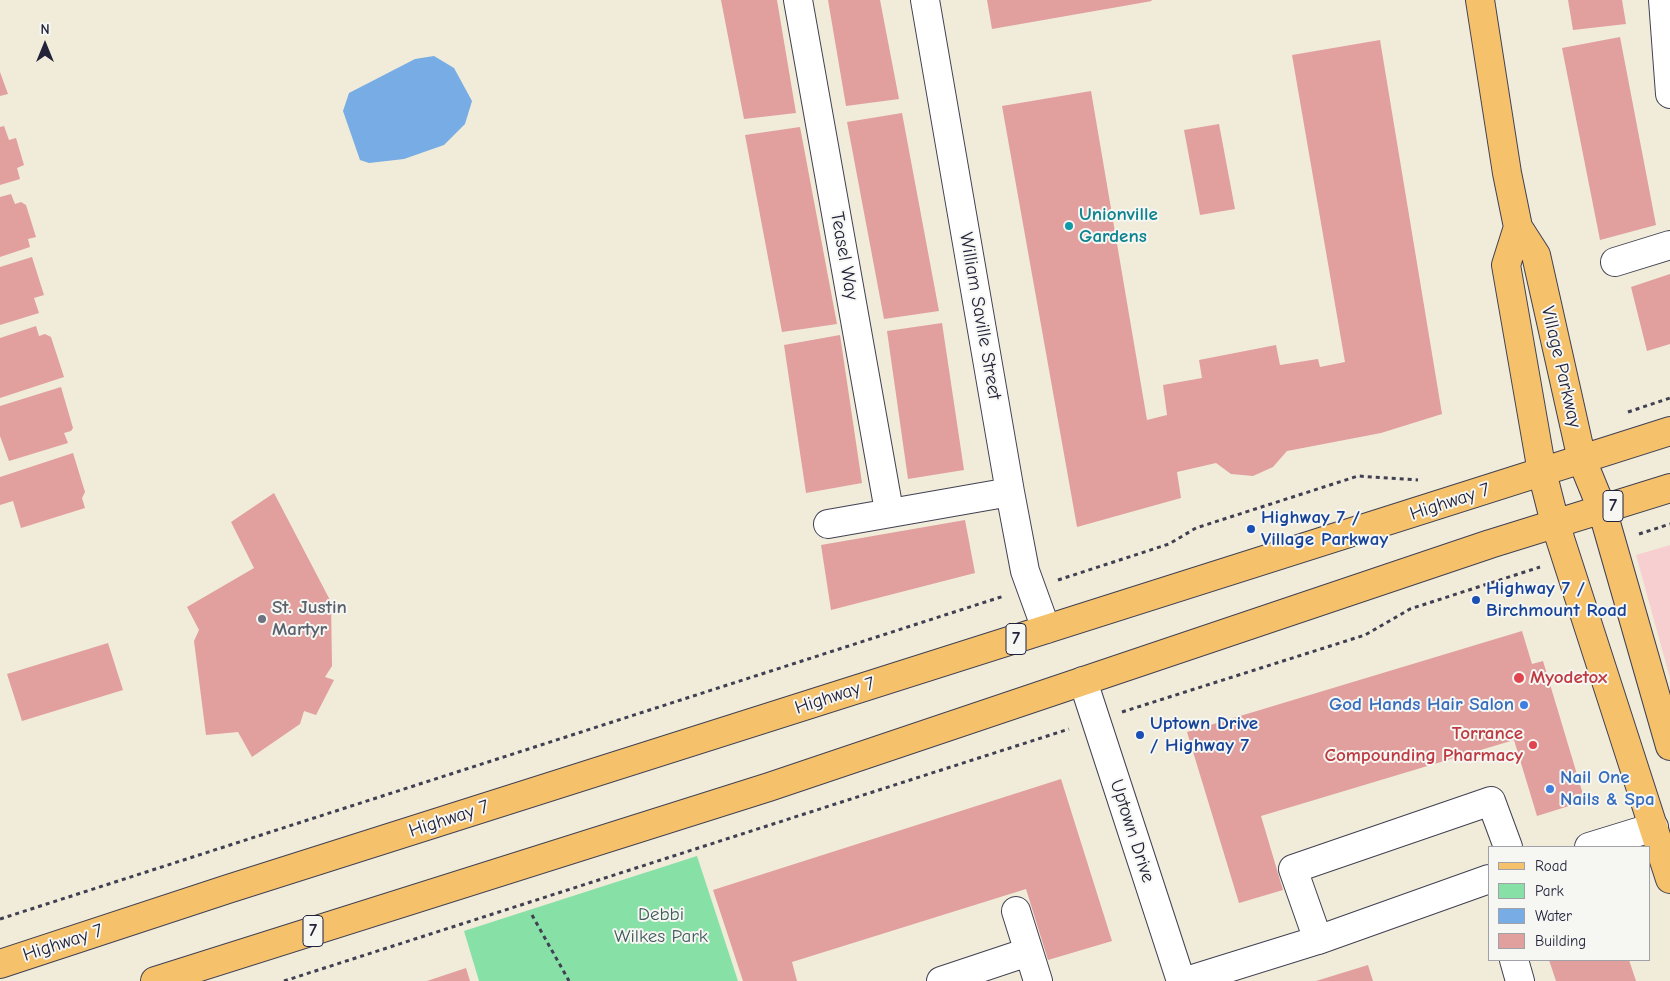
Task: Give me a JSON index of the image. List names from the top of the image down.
{
  "streets": {
    "main road": ["Village Parkway", "Highway 7", "7"],
    "street": ["Teasel Way", "William Saville Street", "Uptown Drive"]
  },
  "crossings": [
    ["William Saville Street", "Highway 7"],
    ["Village Parkway", "Highway 7"],
    ["Village Parkway", "7"],
    ["7", "Uptown Drive"]
  ],
  "parks": ["Debbi Wilkes Park"],
  "places": [
    "Unionville Gardens",
    "Highway 7 / Village Parkway",
    "Highway 7 / Birchmount Road",
    "St. Justin Martyr",
    "Myodetox",
    "God Hands Hair Salon",
    "Uptown Drive / Highway 7",
    "Torrance Compounding Pharmacy",
    "Nail One Nails & Spa"
  ],
  "legend": [
    "Road",
    "Park",
    "Water",
    "Building"
  ],
  "north": "top"
}
